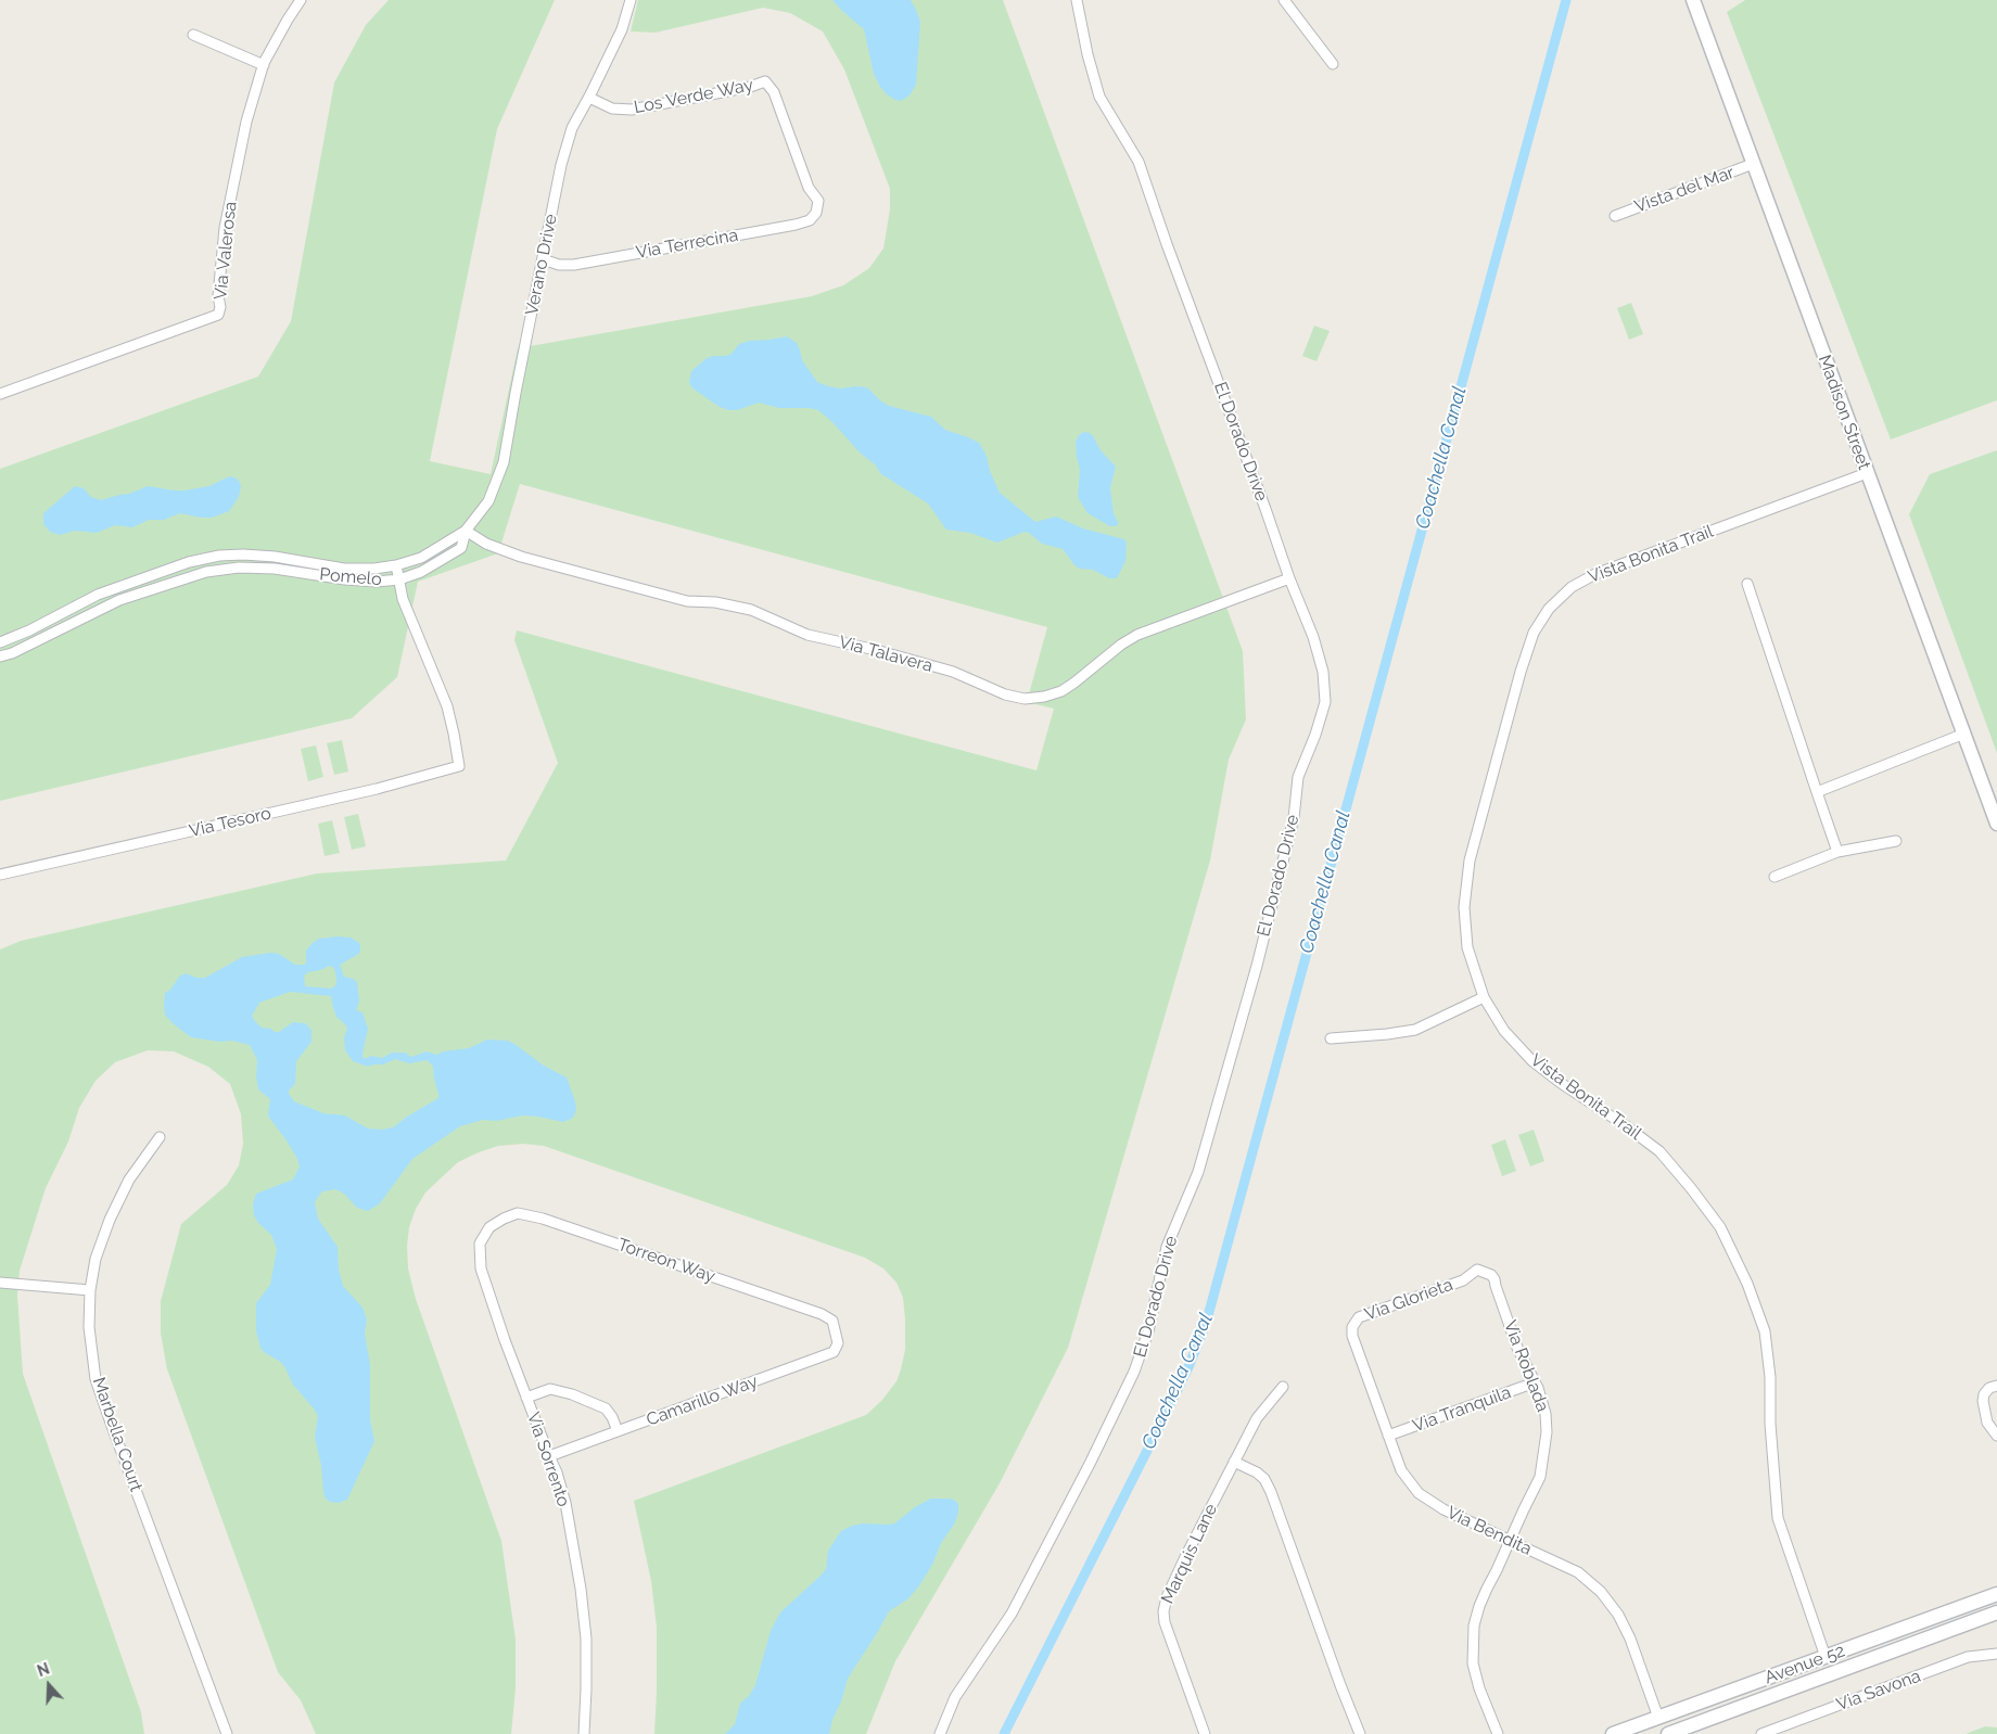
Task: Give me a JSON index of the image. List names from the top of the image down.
{
  "streets": {
    "main road": ["Madison Street", "Avenue 52"],
    "street": [
      "Los Verde Way",
      "Vista del Mar",
      "Via Terrecina",
      "Via Valerosa",
      "Verano Drive",
      "El Dorado Drive",
      "Vista Bonita Trail",
      "Pomelo",
      "Via Talavera",
      "Via Tesoro",
      "Torreon Way",
      "Via Glorieta",
      "Via Roblada",
      "Camarillo Way",
      "Via Tranquila",
      "Marbella Court",
      "Via Sorrento",
      "Via Bendita",
      "Marquis Lane",
      "Via Savona"
    ]
  },
  "crossings": [
    ["Los Verde Way", "Via Terrecina"],
    ["Los Verde Way", "Verano Drive"],
    ["Vista del Mar", "Madison Street"],
    ["Via Terrecina", "Verano Drive"],
    ["Verano Drive", "Pomelo"],
    ["Verano Drive", "Via Talavera"],
    ["Madison Street", "Vista Bonita Trail"],
    ["El Dorado Drive", "Via Talavera"],
    ["Vista Bonita Trail", "Avenue 52"],
    ["Pomelo", "Via Talavera"],
    ["Pomelo", "Via Tesoro"],
    ["Torreon Way", "Camarillo Way"],
    ["Torreon Way", "Via Sorrento"],
    ["Via Glorieta", "Via Roblada"],
    ["Via Glorieta", "Via Bendita"],
    ["Via Roblada", "Via Tranquila"],
    ["Via Roblada", "Via Bendita"],
    ["Camarillo Way", "Via Sorrento"],
    ["Via Tranquila", "Via Bendita"],
    ["Via Bendita", "Avenue 52"]
  ],
  "water": ["Coachella Canal"],
  "north": "top"
}
